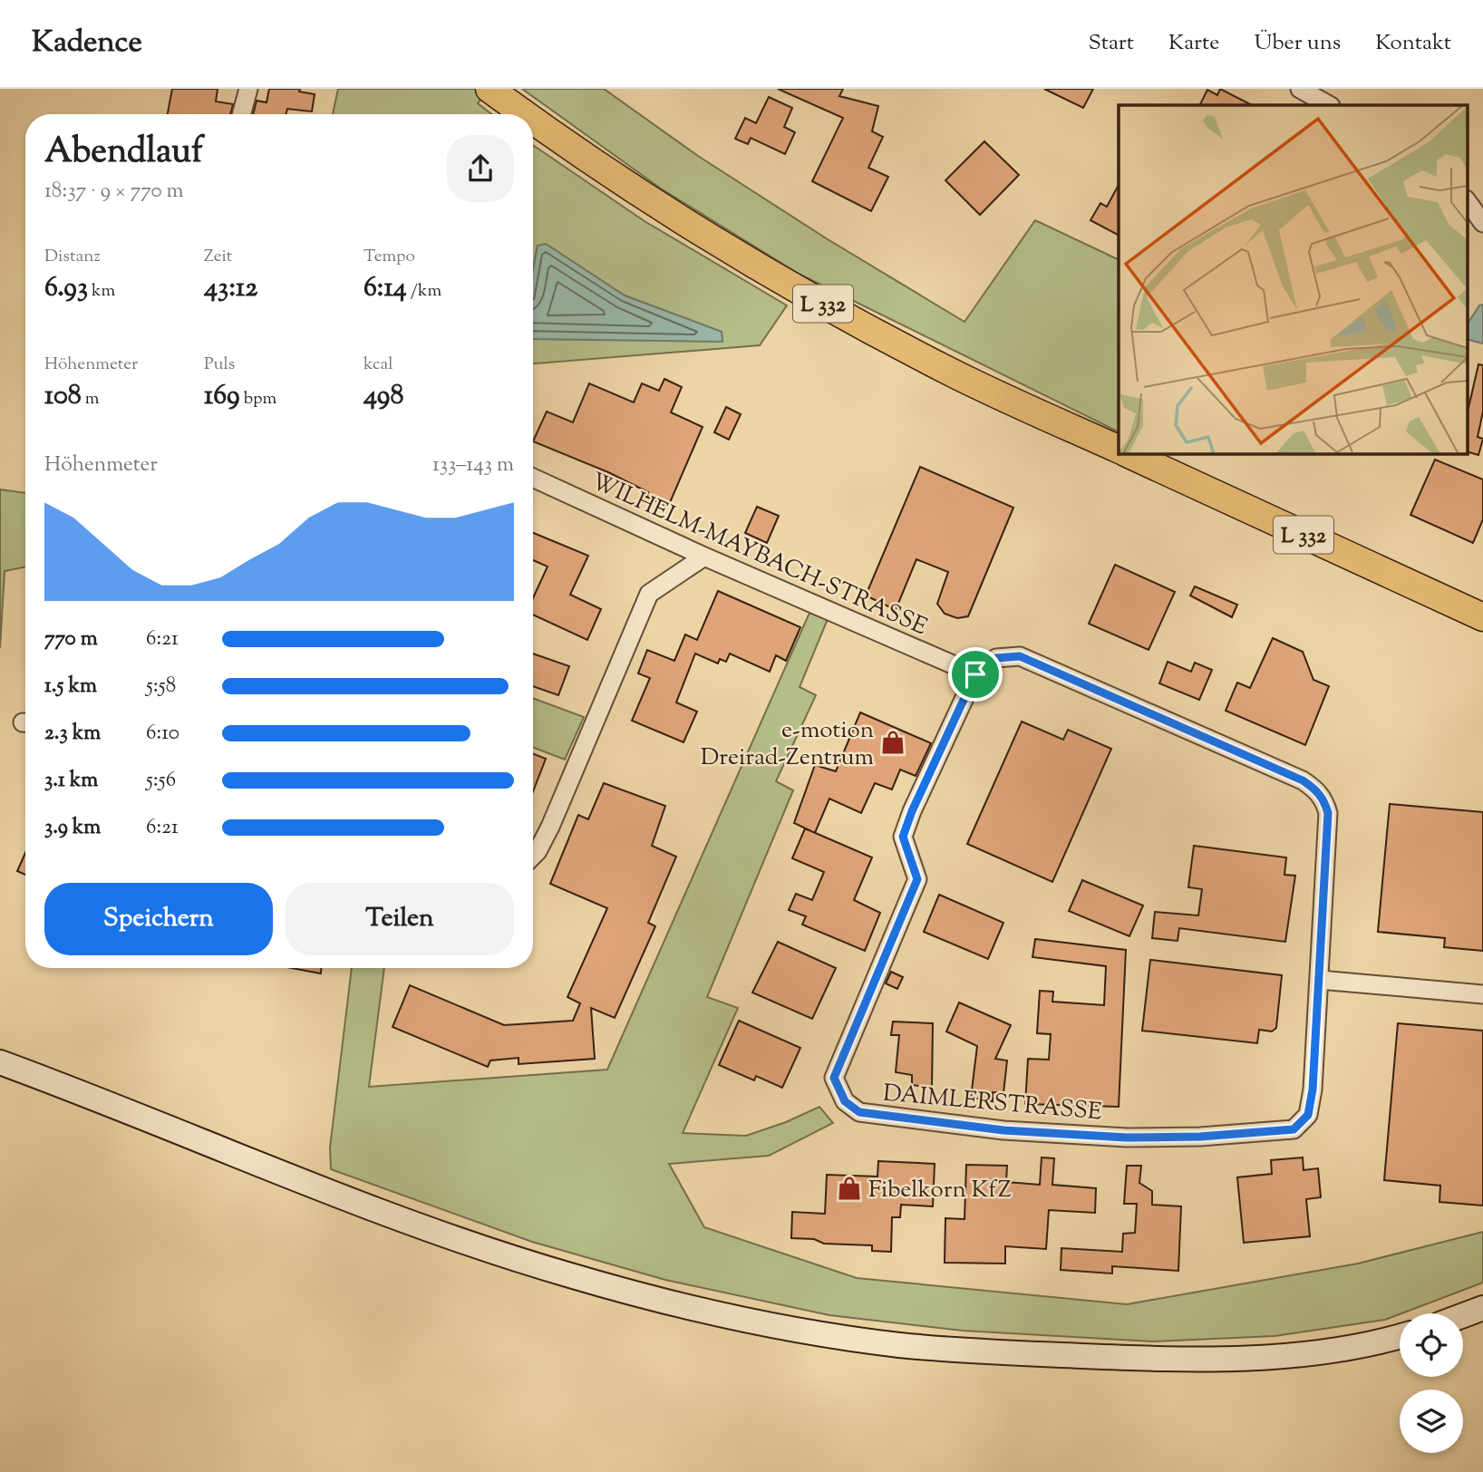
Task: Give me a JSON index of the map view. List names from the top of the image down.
{
  "streets": {
    "main road": ["L 332"],
    "street": ["WILHELM-MAYBACH-STRASSE", "DAIMLERSTRASSE"]
  },
  "crossings": [
    ["WILHELM-MAYBACH-STRASSE", "DAIMLERSTRASSE"]
  ],
  "places": {
    "shop": ["e-motion Dreirad-Zentrum", "Fibelkorn KfZ"]
  },
  "page": {
    "header": "Kadence",
    "nav": [
      "Start",
      "Karte",
      "Über uns",
      "Kontakt"
    ],
    "heading": ["Abendlauf", "18:37 · 9 × 770 m"],
    "stats": [
      ["Distanz", "6.93 km"],
      ["Zeit", "43:12"],
      ["Tempo", "6:14 /km"],
      ["Höhenmeter", "108 m"],
      ["Puls", "169 bpm"],
      ["kcal", "498"]
    ],
    "chart": ["Höhenmeter", "133–143 m"],
    "list": [
      {
        "name": "770 m",
        "note": "6:21"
      },
      {
        "name": "1.5 km",
        "note": "5:58"
      },
      {
        "name": "2.3 km",
        "note": "6:10"
      },
      {
        "name": "3.1 km",
        "note": "5:56"
      },
      {
        "name": "3.9 km",
        "note": "6:21"
      }
    ],
    "buttons": ["Speichern", "Teilen"]
  }
}
